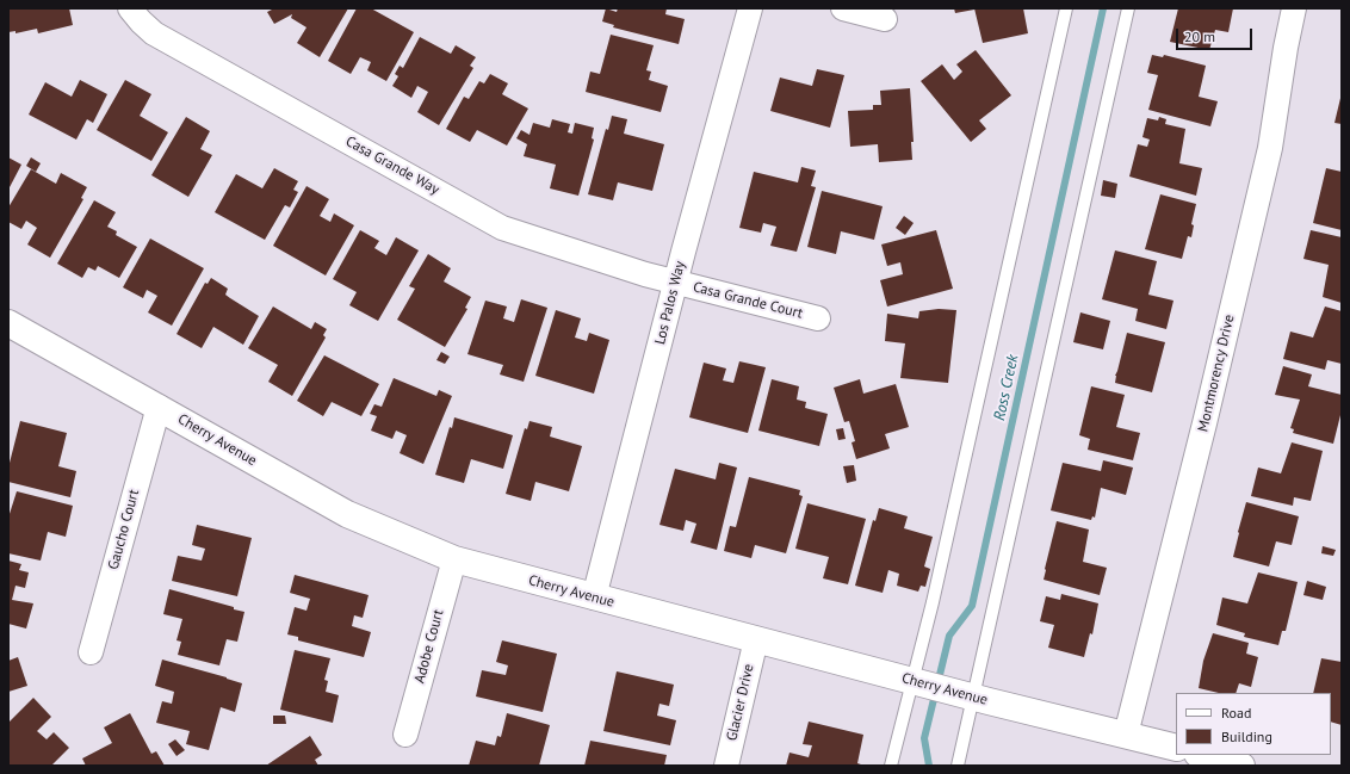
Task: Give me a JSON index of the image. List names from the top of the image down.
{
  "streets": {
    "street": [
      "Casa Grande Way",
      "Casa Grande Court",
      "Los Palos Way",
      "Montmorency Drive",
      "Cherry Avenue",
      "Gaucho Court",
      "Adobe Court",
      "Glacier Drive"
    ]
  },
  "crossings": [
    ["Casa Grande Way", "Casa Grande Court"],
    ["Casa Grande Way", "Los Palos Way"],
    ["Casa Grande Court", "Los Palos Way"],
    ["Los Palos Way", "Cherry Avenue"],
    ["Montmorency Drive", "Cherry Avenue"],
    ["Cherry Avenue", "Gaucho Court"],
    ["Cherry Avenue", "Adobe Court"],
    ["Cherry Avenue", "Glacier Drive"]
  ],
  "water": ["Ross Creek"],
  "legend": ["Road", "Building"],
  "scale_bar": "20 m"
}
